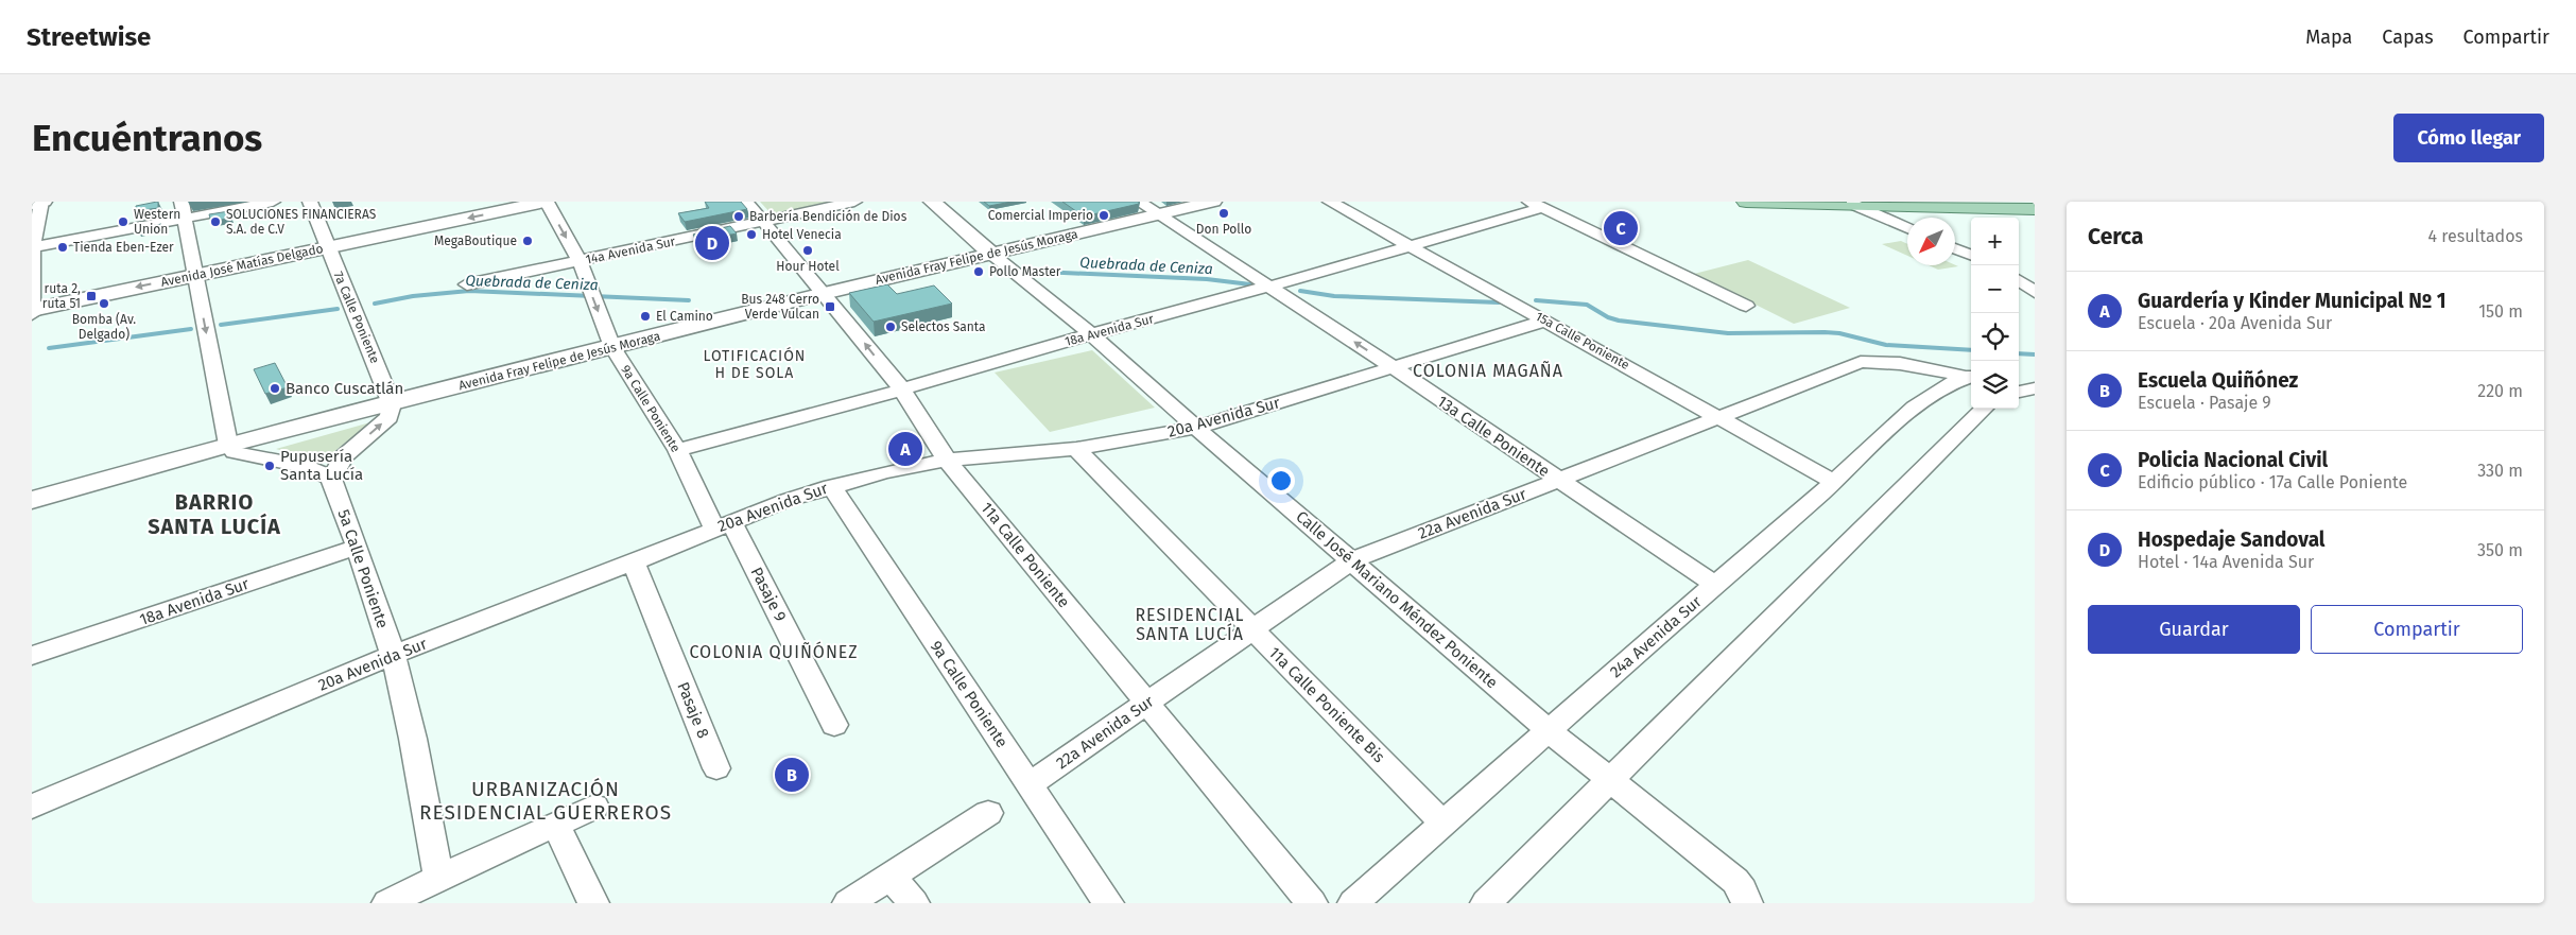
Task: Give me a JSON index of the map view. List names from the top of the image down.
{
  "streets": {
    "street": [
      "14a Avenida Sur",
      "Avenida Fray Felipe de Jesús Moraga",
      "Avenida José Matías Delgado",
      "7a Calle Poniente",
      "18a Avenida Sur",
      "15a Calle Poniente",
      "9a Calle Poniente",
      "20a Avenida Sur",
      "13a Calle Poniente",
      "22a Avenida Sur",
      "11a Calle Poniente",
      "5a Calle Poniente",
      "Pasaje 9",
      "Calle José Mariano Méndez Poniente",
      "24a Avenida Sur",
      "11a Calle Poniente Bis",
      "Pasaje 8"
    ]
  },
  "crossings": [
    ["14a Avenida Sur", "9a Calle Poniente"],
    ["14a Avenida Sur", "11a Calle Poniente"],
    ["Avenida Fray Felipe de Jesús Moraga", "7a Calle Poniente"],
    ["Avenida Fray Felipe de Jesús Moraga", "9a Calle Poniente"],
    ["Avenida Fray Felipe de Jesús Moraga", "13a Calle Poniente"],
    ["Avenida Fray Felipe de Jesús Moraga", "11a Calle Poniente"],
    ["Avenida Fray Felipe de Jesús Moraga", "Calle José Mariano Méndez Poniente"],
    ["Avenida José Matías Delgado", "7a Calle Poniente"],
    ["Avenida José Matías Delgado", "9a Calle Poniente"],
    ["18a Avenida Sur", "15a Calle Poniente"],
    ["18a Avenida Sur", "9a Calle Poniente"],
    ["18a Avenida Sur", "13a Calle Poniente"],
    ["18a Avenida Sur", "11a Calle Poniente"],
    ["18a Avenida Sur", "5a Calle Poniente"],
    ["18a Avenida Sur", "Calle José Mariano Méndez Poniente"],
    ["15a Calle Poniente", "20a Avenida Sur"],
    ["15a Calle Poniente", "22a Avenida Sur"],
    ["15a Calle Poniente", "24a Avenida Sur"],
    ["9a Calle Poniente", "20a Avenida Sur"],
    ["9a Calle Poniente", "22a Avenida Sur"],
    ["9a Calle Poniente", "Pasaje 9"],
    ["20a Avenida Sur", "13a Calle Poniente"],
    ["20a Avenida Sur", "11a Calle Poniente"],
    ["20a Avenida Sur", "5a Calle Poniente"],
    ["20a Avenida Sur", "Pasaje 9"],
    ["20a Avenida Sur", "Calle José Mariano Méndez Poniente"],
    ["20a Avenida Sur", "11a Calle Poniente Bis"],
    ["20a Avenida Sur", "Pasaje 8"],
    ["13a Calle Poniente", "22a Avenida Sur"],
    ["13a Calle Poniente", "24a Avenida Sur"],
    ["22a Avenida Sur", "11a Calle Poniente"],
    ["22a Avenida Sur", "Calle José Mariano Méndez Poniente"],
    ["22a Avenida Sur", "24a Avenida Sur"],
    ["22a Avenida Sur", "11a Calle Poniente Bis"],
    ["Calle José Mariano Méndez Poniente", "24a Avenida Sur"],
    ["24a Avenida Sur", "11a Calle Poniente Bis"]
  ],
  "districts": [
    "LOTIFICACIÓN H DE SOLA",
    "COLONIA MAGAÑA",
    "BARRIO SANTA LUCÍA",
    "RESIDENCIAL SANTA LUCÍA",
    "COLONIA QUIÑÓNEZ",
    "URBANIZACIÓN RESIDENCIAL GUERREROS"
  ],
  "water": ["Quebrada de Ceniza"],
  "places": {
    "other": [
      "Don Pollo",
      "Comercial Imperio",
      "Barbería Bendición de Dios",
      "Western Union",
      "SOLUCIONES FINANCIERAS S.A. de C.V",
      "Hotel Venecia",
      "MegaBoutique",
      "Tienda Eben-Ezer",
      "Hour Hotel",
      "Pollo Master",
      "Bomba (Av. Delgado)",
      "El Camino",
      "Selectos Santa",
      "Banco Cuscatlán",
      "Pupusería Santa Lucía"
    ],
    "transit": ["ruta 2, ruta 51", "Bus 248 Cerro Verde Vulcan"]
  },
  "north": "bottom left",
  "page": {
    "header": "Streetwise",
    "nav": ["Mapa", "Capas", "Compartir"],
    "buttons": [
      "Cómo llegar",
      ["Guardar", "Compartir"]
    ],
    "title": "Encuéntranos",
    "heading": ["Cerca", "4 resultados"],
    "pins": [
      "C",
      "D",
      "A",
      "B"
    ],
    "map_buttons": ["+", "−"],
    "list": [
      {
        "mark": "A",
        "name": "Guardería y Kinder Municipal Nº 1",
        "note": "Escuela · 20a Avenida Sur",
        "value": "150 m"
      },
      {
        "mark": "B",
        "name": "Escuela Quiñónez",
        "note": "Escuela · Pasaje 9",
        "value": "220 m"
      },
      {
        "mark": "C",
        "name": "Policia Nacional Civil",
        "note": "Edificio público · 17a Calle Poniente",
        "value": "330 m"
      },
      {
        "mark": "D",
        "name": "Hospedaje Sandoval",
        "note": "Hotel · 14a Avenida Sur",
        "value": "350 m"
      }
    ]
  }
}
